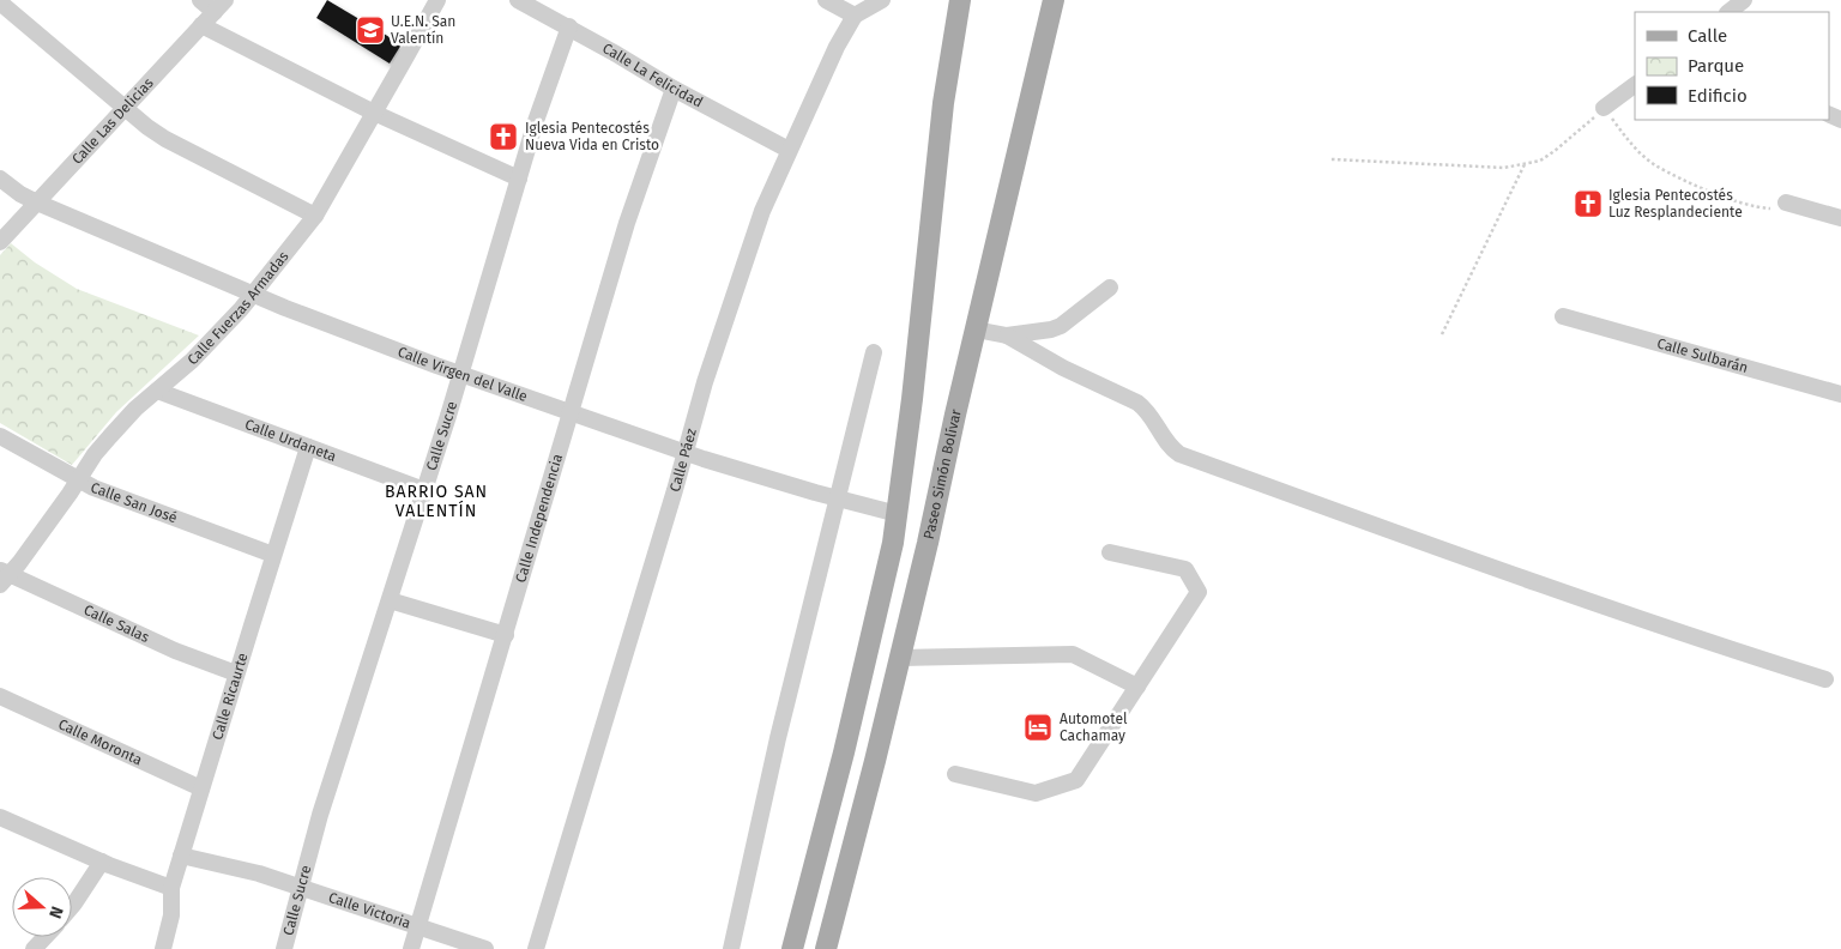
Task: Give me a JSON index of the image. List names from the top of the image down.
{
  "streets": {
    "main road": ["Paseo Simón Bolívar"],
    "street": [
      "Calle La Felicidad",
      "Calle Las Delicias",
      "Calle Fuerzas Armadas",
      "Calle Sulbarán",
      "Calle Virgen del Valle",
      "Calle Sucre",
      "Calle Urdaneta",
      "Calle Páez",
      "Calle San José",
      "Calle Independencia",
      "Calle Salas",
      "Calle Ricaurte",
      "Calle Moronta",
      "Calle Victoria"
    ]
  },
  "crossings": [
    ["Calle La Felicidad", "Calle Sucre"],
    ["Calle La Felicidad", "Calle Páez"],
    ["Calle La Felicidad", "Calle Independencia"],
    ["Calle Las Delicias", "Calle Virgen del Valle"],
    ["Calle Fuerzas Armadas", "Calle Virgen del Valle"],
    ["Calle Fuerzas Armadas", "Calle Urdaneta"],
    ["Calle Fuerzas Armadas", "Calle San José"],
    ["Calle Fuerzas Armadas", "Calle Salas"],
    ["Calle Virgen del Valle", "Calle Sucre"],
    ["Calle Virgen del Valle", "Calle Páez"],
    ["Calle Virgen del Valle", "Calle Independencia"],
    ["Calle Sucre", "Calle Urdaneta"],
    ["Calle Sucre", "Calle Victoria"],
    ["Calle Urdaneta", "Calle Ricaurte"],
    ["Calle San José", "Calle Ricaurte"],
    ["Calle Independencia", "Calle Victoria"],
    ["Calle Salas", "Calle Ricaurte"],
    ["Calle Ricaurte", "Calle Moronta"],
    ["Calle Ricaurte", "Calle Victoria"]
  ],
  "districts": ["BARRIO SAN VALENTÍN"],
  "places": {
    "school or university": ["U.E.N. San Valentín"],
    "church": ["Iglesia Pentecostés Nueva Vida en Cristo", "Iglesia Pentecostés Luz Resplandeciente"],
    "hotel": ["Automotel Cachamay"]
  },
  "legend": ["Calle", "Parque", "Edificio"],
  "north": "right"
}
